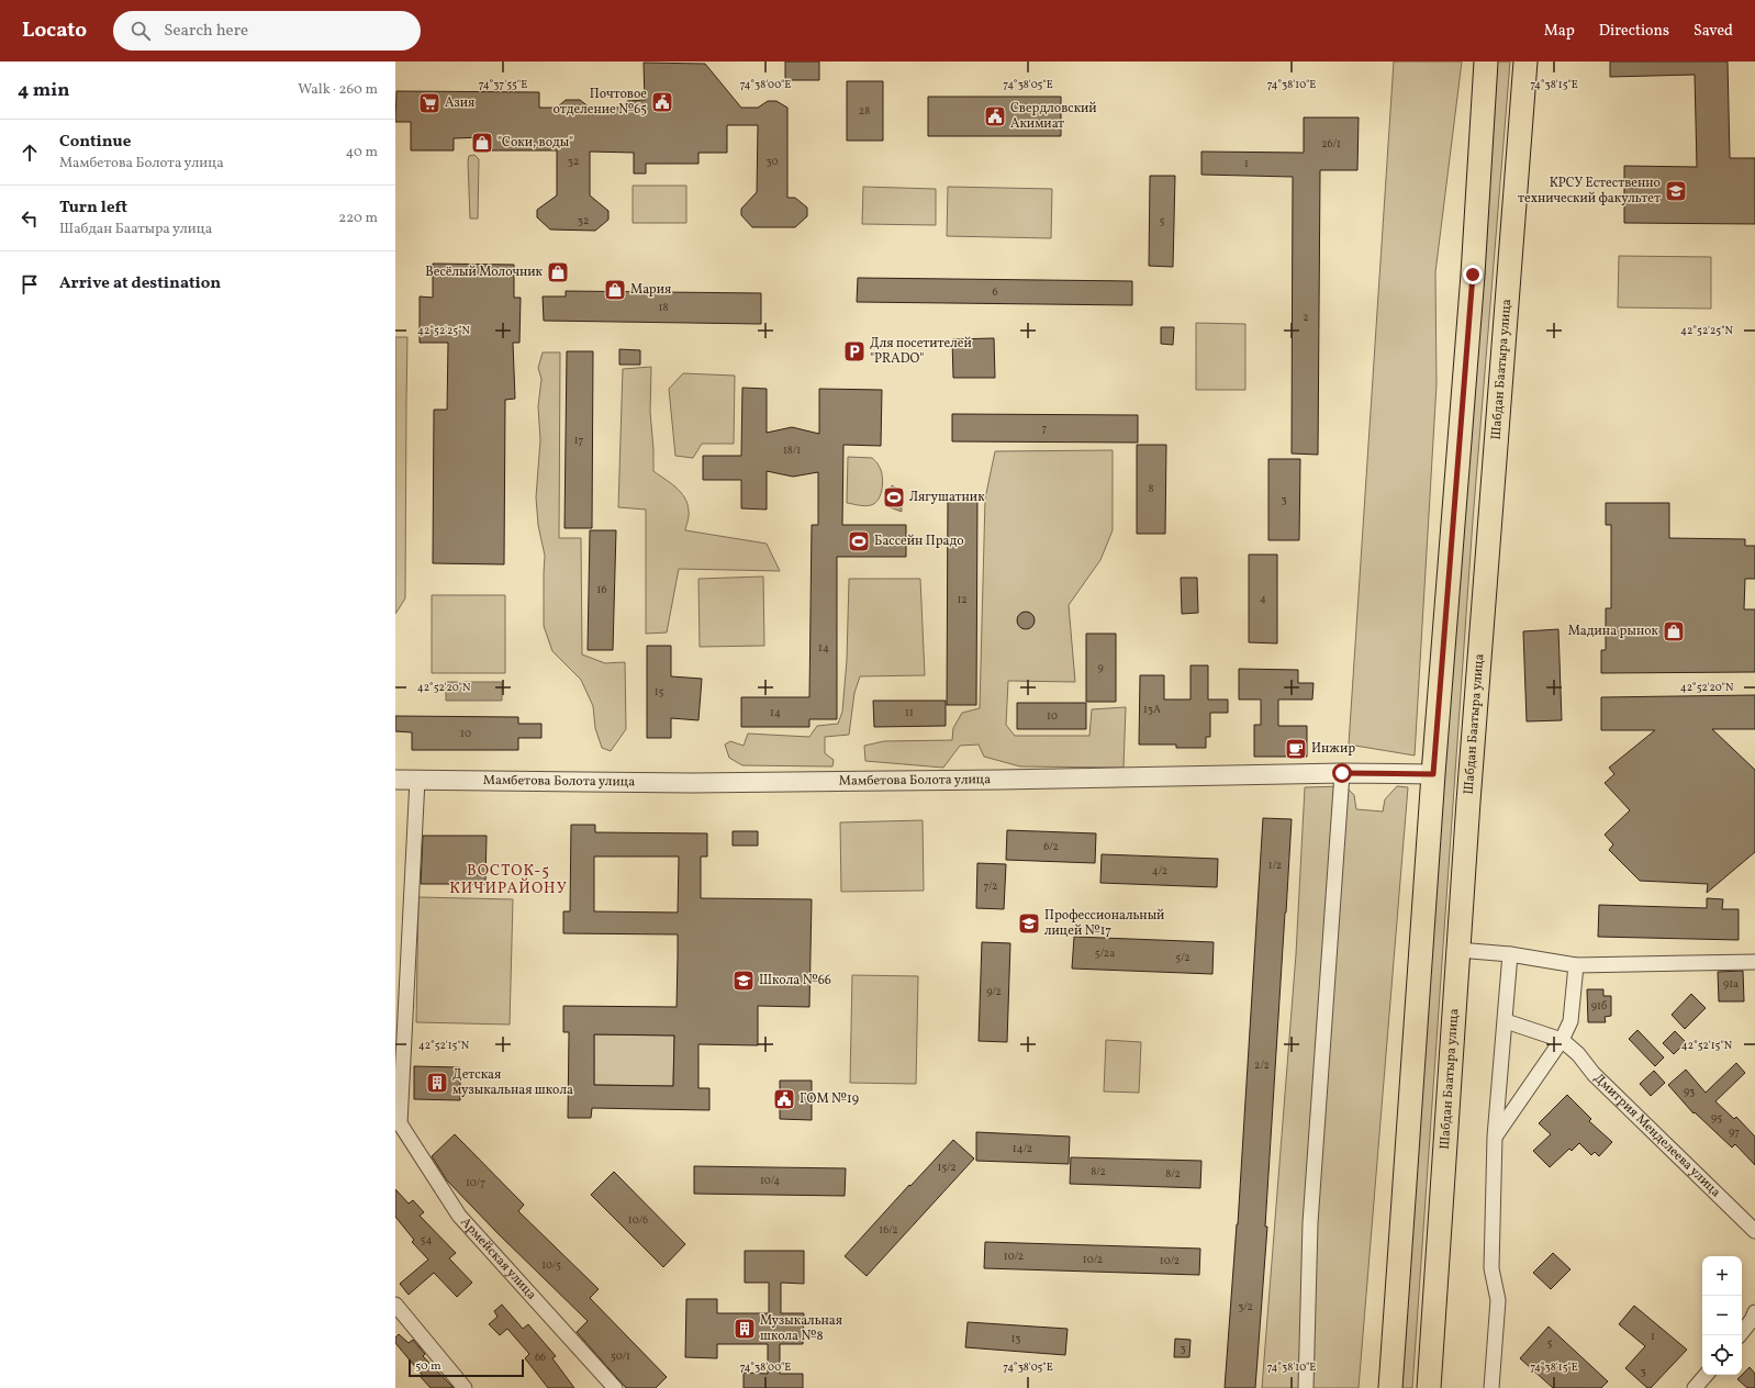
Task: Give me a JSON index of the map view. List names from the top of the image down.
{
  "streets": {
    "main road": ["Шабдан Баатыра улица"],
    "street": ["Мамбетова Болота улица", "Дмитрия Менделеева улица", "Армейская улица"]
  },
  "districts": ["ВОСТОК-5 КИЧИРАЙОНУ"],
  "places": {
    "public building": ["Почтовое отделение №65", "Свердловский Акимиат", "ГОМ №19"],
    "supermarket": ["Азия"],
    "shop": [
      "\"Соки, воды\"",
      "Весёлый Молочник",
      "Мария",
      "Мадина рынок"
    ],
    "school or university": ["КРСУ Естественно технический факультет", "Профессиональный лицей №17", "Школа №66"],
    "parking": ["Для посетителей \"PRADO\""],
    "sports": ["Лягушатник", "Бассейн Прадо"],
    "cafe": ["Инжир"],
    "building": ["Детская музыкальная школа", "Музыкальная школа №8"]
  },
  "house_numbers": [
    "28",
    "26/1",
    "32",
    "30",
    "1",
    "32",
    "5",
    "6",
    "18",
    "2",
    "7",
    "17",
    "18/1",
    "8",
    "3",
    "16",
    "4",
    "12",
    "14",
    "9",
    "15",
    "13А",
    "14",
    "11",
    "10",
    "10",
    "6/2",
    "1/2",
    "4/2",
    "7/2",
    "5/2а",
    "5/2",
    "91а",
    "9/2",
    "91б",
    "2/2",
    "93",
    "95",
    "97",
    "14/2",
    "15/2",
    "8/2",
    "8/2",
    "10/4",
    "10/7",
    "10/6",
    "16/2",
    "54",
    "10/2",
    "10/2",
    "10/2",
    "10/5",
    "3/2",
    "1",
    "13",
    "5",
    "3",
    "50/1",
    "66",
    "3"
  ],
  "scale_bar": "50 m",
  "page": {
    "header": "Locato",
    "search": "Search here",
    "nav": ["Map", "Directions", "Saved"],
    "heading": ["4 min", "Walk · 260 m"],
    "list": [
      ["Continue", "Мамбетова Болота улица", "40 m"],
      ["Turn left", "Шабдан Баатыра улица", "220 m"],
      "Arrive at destination"
    ],
    "map_buttons": ["+", "−"],
    "scale": "50 m"
  },
  "coordinates": [
    "74°37'55\"E",
    "74°38'00\"E",
    "74°38'05\"E",
    "74°38'10\"E",
    "74°38'15\"E",
    "42°52'25\"N",
    "42°52'20\"N",
    "42°52'15\"N"
  ]
}
